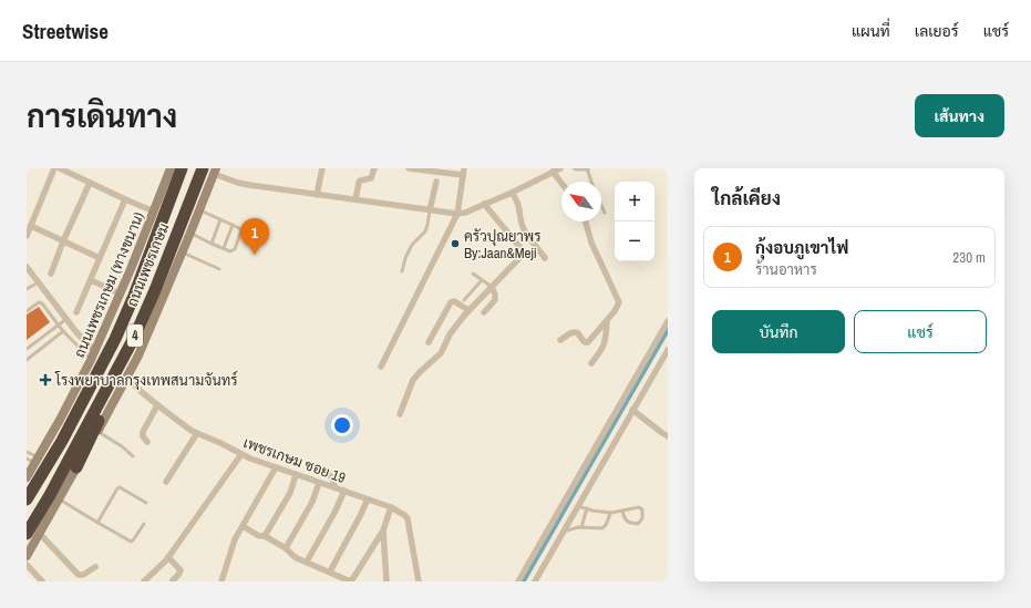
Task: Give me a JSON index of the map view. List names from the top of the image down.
{
  "streets": {
    "highway": ["ถนนเพชรเกษม", "4"],
    "main road": ["ถนนเพชรเกษม (ทางขนาน)"],
    "street": ["เพชรเกษม ซอย 19"]
  },
  "crossings": [
    ["ถนนเพชรเกษม", "4"],
    ["4", "เพชรเกษม ซอย 19"]
  ],
  "places": {
    "other": ["ครัวปุณยาพร By:Jaan&Meji"],
    "health": ["โรงพยาบาลกรุงเทพสนามจันทร์"]
  },
  "north": "top left",
  "page": {
    "header": "Streetwise",
    "nav": ["แผนที่", "เลเยอร์", "แชร์"],
    "title": "การเดินทาง",
    "buttons": [
      "เส้นทาง",
      ["บันทึก", "แชร์"]
    ],
    "heading": "ใกล้เคียง",
    "map_buttons": ["+", "−"],
    "pins": "1",
    "list": [
      {
        "mark": "1",
        "name": "กุ้งอบภูเขาไฟ",
        "note": "ร้านอาหาร",
        "value": "230 m"
      }
    ]
  }
}
